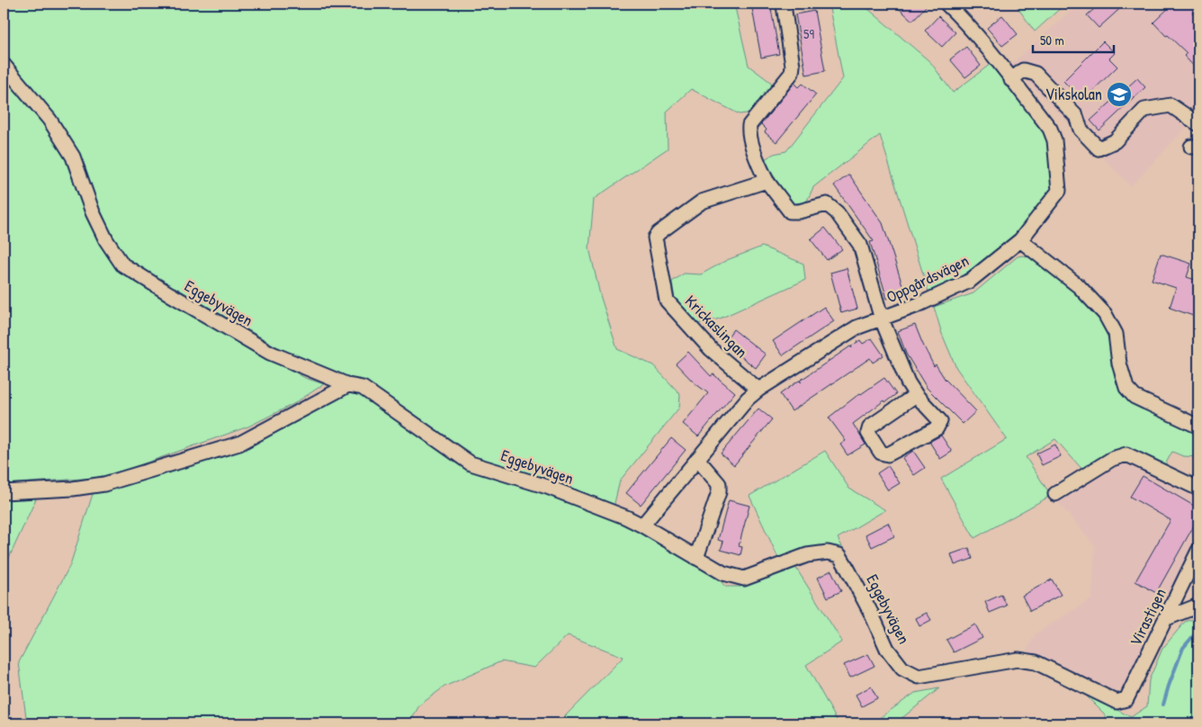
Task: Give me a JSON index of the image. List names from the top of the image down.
{
  "streets": {
    "street": [
      "Oppgårdsvägen",
      "Eggebyvägen",
      "Krickaslingan",
      "Virastigen"
    ]
  },
  "crossings": [
    ["Oppgårdsvägen", "Eggebyvägen"],
    ["Oppgårdsvägen", "Krickaslingan"],
    ["Eggebyvägen", "Virastigen"]
  ],
  "places": {
    "school or university": ["Vikskolan"]
  },
  "house_numbers": ["59"],
  "scale_bar": "50 m"
}
